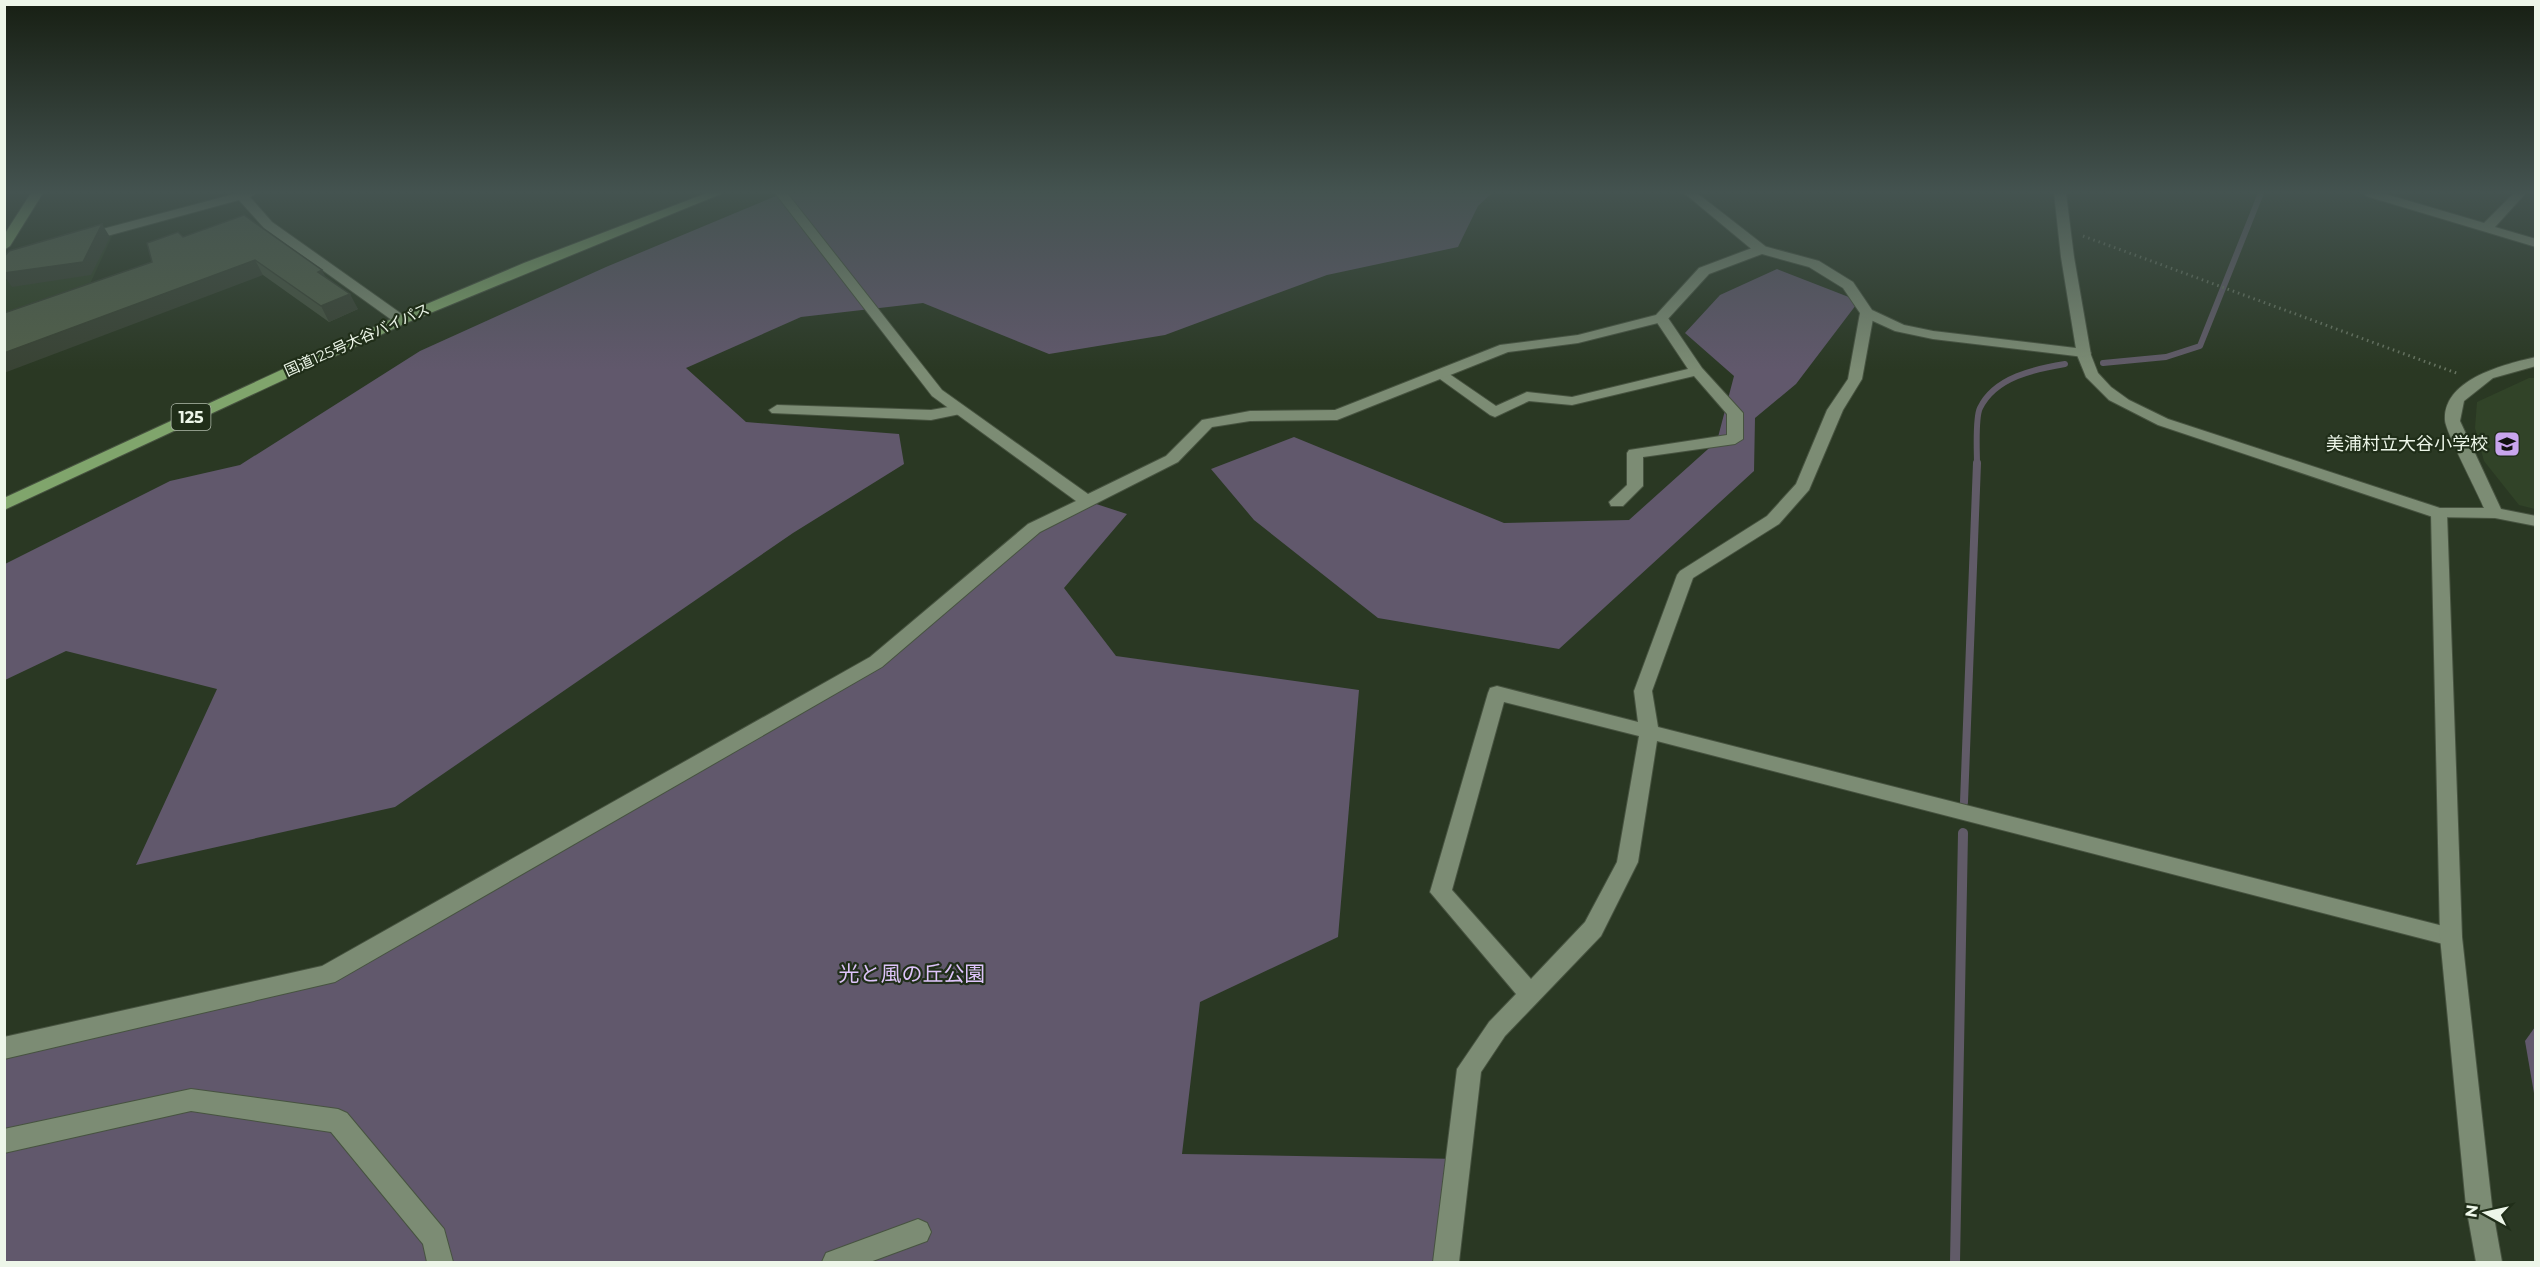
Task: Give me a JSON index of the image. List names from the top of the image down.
{
  "streets": {
    "highway": ["国道125号大谷バイパス", "125"]
  },
  "parks": ["光と風の丘公園"],
  "places": {
    "school or university": ["美浦村立大谷小学校"]
  },
  "north": "left"
}
